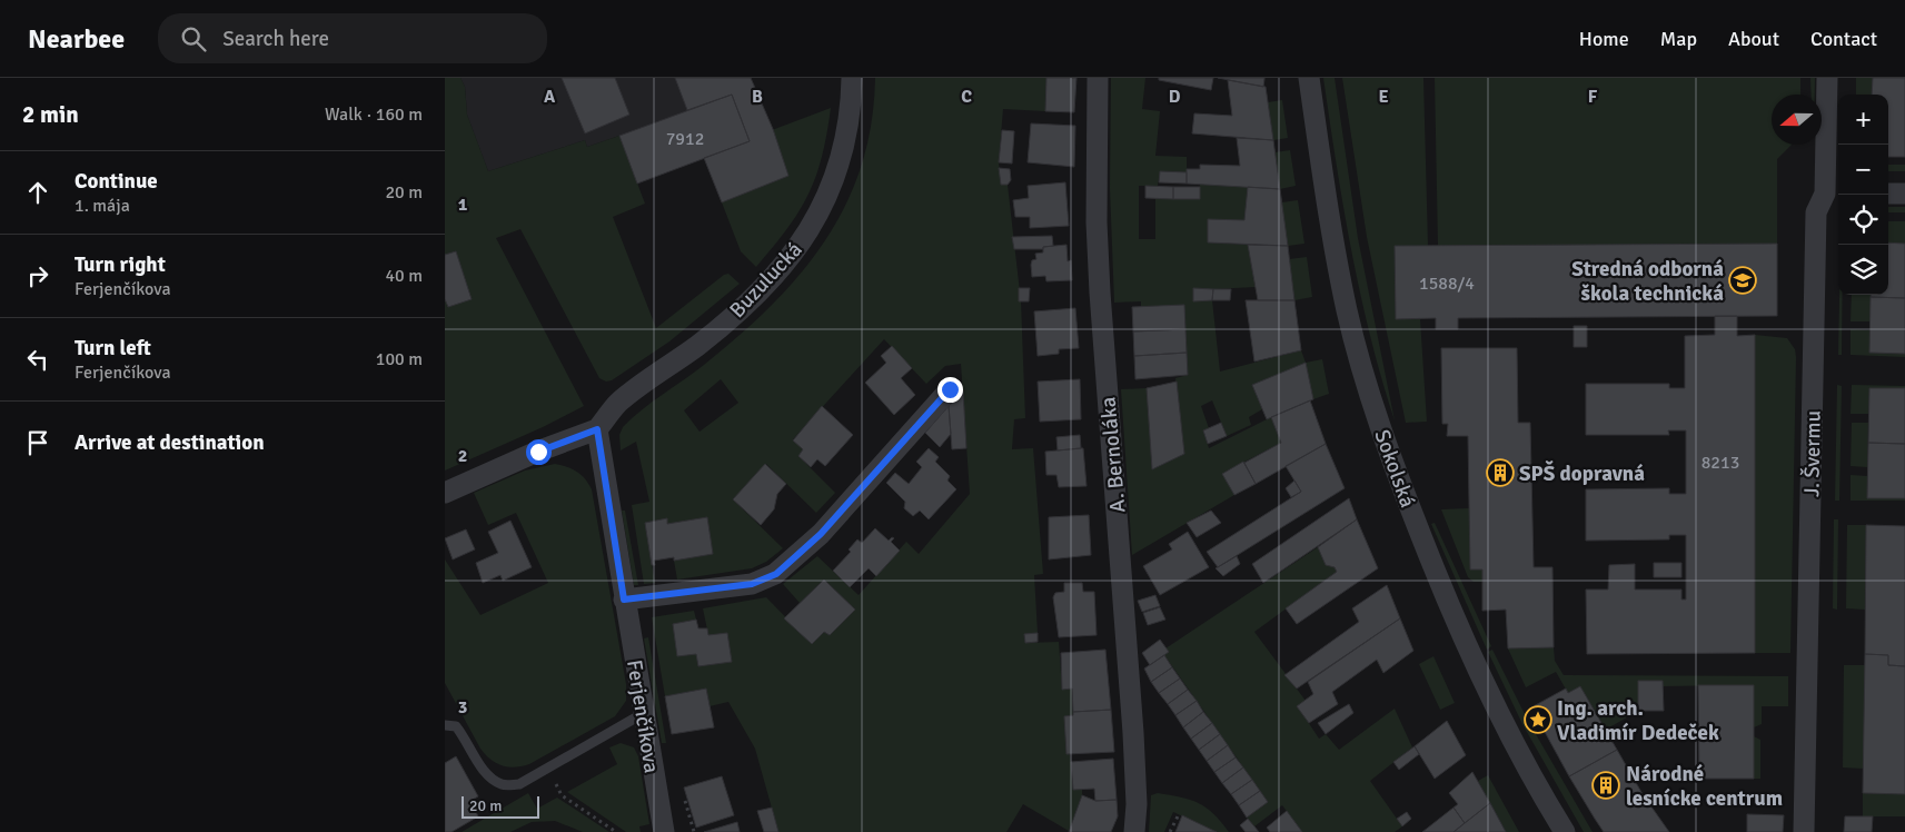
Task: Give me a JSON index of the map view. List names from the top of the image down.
{
  "streets": {
    "street": [
      "Buzulucká",
      "J. Švermu",
      "A. Bernoláka",
      "Sokolská",
      "Ferjenčíkova"
    ]
  },
  "crossings": [
    ["Buzulucká", "Ferjenčíkova"]
  ],
  "places": {
    "school or university": ["Stredná odborná škola technická"],
    "building": ["SPŠ dopravná", "Národné lesnícke centrum"],
    "place": ["Ing. arch. Vladimír Dedeček"]
  },
  "house_numbers": ["7912", "1588/4", "8213"],
  "scale_bar": "20 m",
  "north": "left",
  "page": {
    "header": "Nearbee",
    "search": "Search here",
    "nav": [
      "Home",
      "Map",
      "About",
      "Contact"
    ],
    "heading": ["2 min", "Walk · 160 m"],
    "map_buttons": ["+", "−"],
    "list": [
      ["Continue", "1. mája", "20 m"],
      ["Turn right", "Ferjenčíkova", "40 m"],
      ["Turn left", "Ferjenčíkova", "100 m"],
      "Arrive at destination"
    ],
    "scale": "20 m"
  },
  "grid": {
    "columns": [
      "A",
      "B",
      "C",
      "D",
      "E",
      "F"
    ],
    "rows": ["1", "2", "3"]
  }
}
